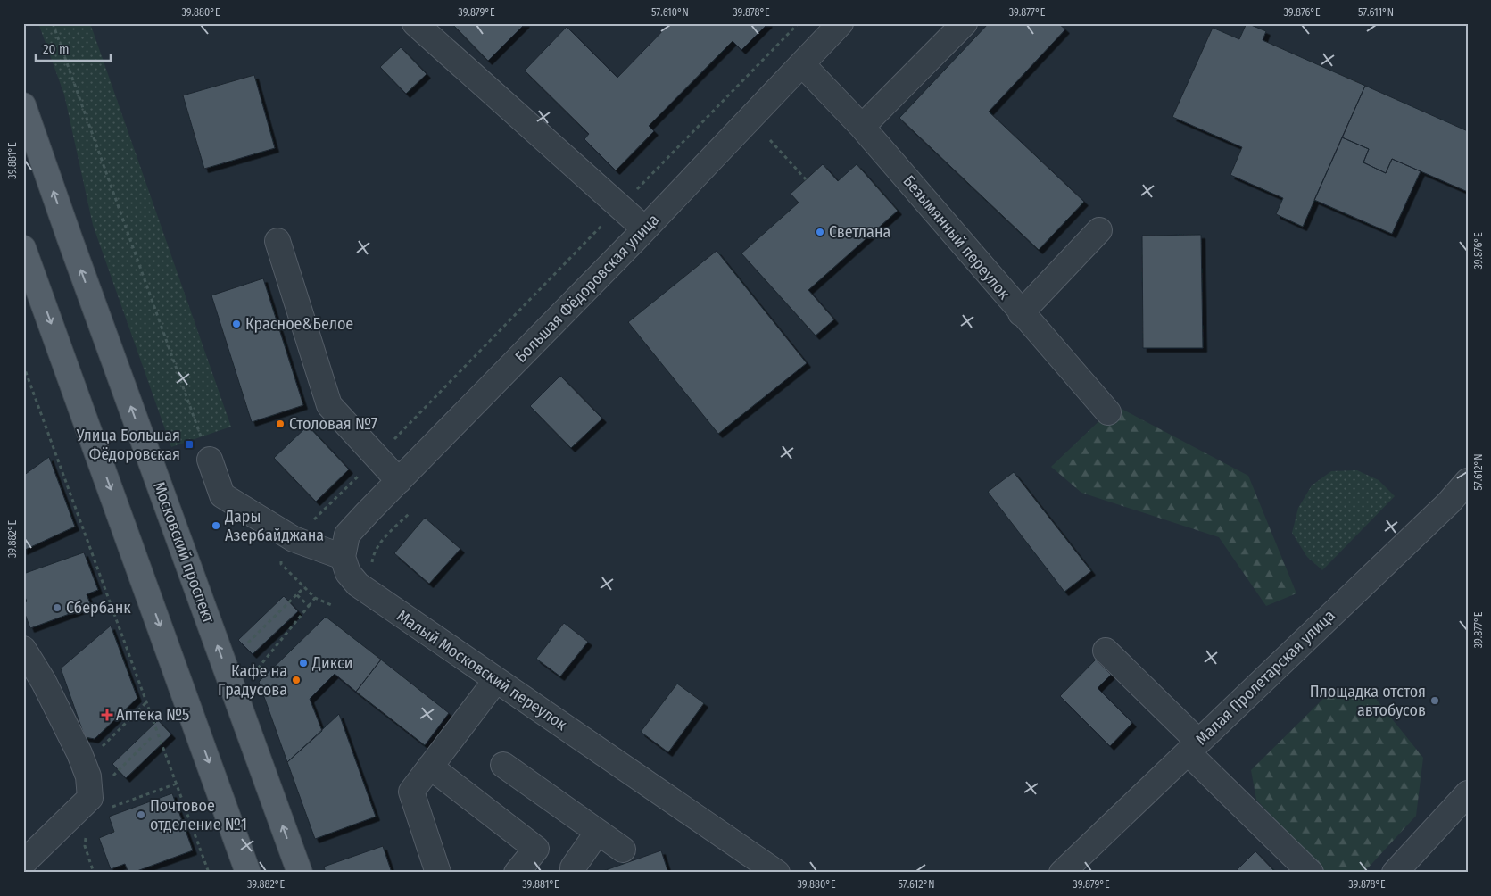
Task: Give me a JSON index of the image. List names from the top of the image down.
{
  "streets": {
    "main road": ["Московский проспект"],
    "street": [
      "Безымянный переулок",
      "Большая Фёдоровская улица",
      "Малый Московский переулок",
      "Малая Пролетарская улица"
    ]
  },
  "crossings": [
    ["Безымянный переулок", "Большая Фёдоровская улица"],
    ["Большая Фёдоровская улица", "Малый Московский переулок"]
  ],
  "places": {
    "other": [
      "Светлана",
      "Красное&Белое",
      "Столовая №7",
      "Дары Азербайджана",
      "Сбербанк",
      "Дикси",
      "Кафе на Градусова",
      "Площадка отстоя автобусов",
      "Почтовое отделение №1"
    ],
    "transit": ["Улица Большая Фёдоровская"],
    "health": ["Аптека №5"]
  },
  "scale_bar": "20 m",
  "coordinates": [
    "39.880°E",
    "39.879°E",
    "57.610°N",
    "39.878°E",
    "39.877°E",
    "39.876°E",
    "57.611°N",
    "39.881°E",
    "57.612°N",
    "39.882°E"
  ]
}
